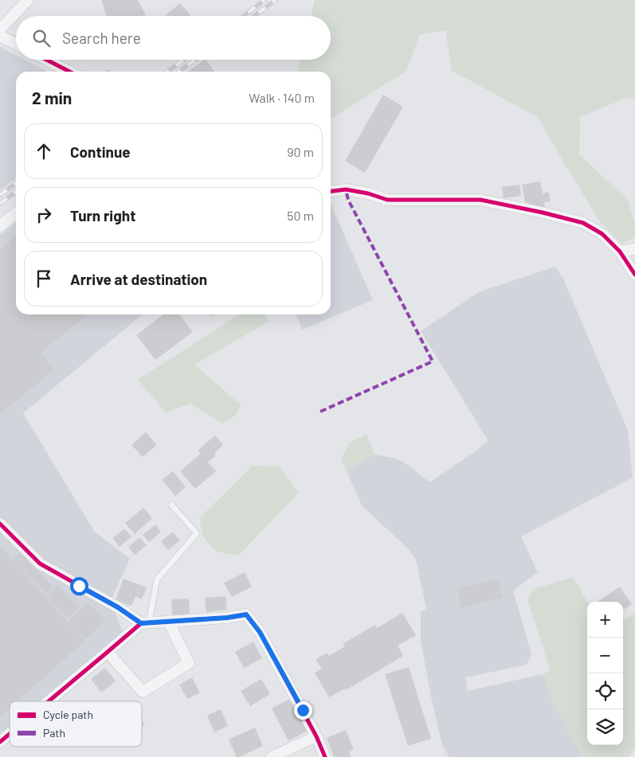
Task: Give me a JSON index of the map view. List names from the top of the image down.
{
  "legend": ["Cycle path", "Path"],
  "page": {
    "search": "Search here",
    "heading": ["2 min", "Walk · 140 m"],
    "list": [
      ["Continue", "90 m"],
      ["Turn right", "50 m"],
      "Arrive at destination"
    ],
    "map_buttons": ["+", "−"]
  }
}
